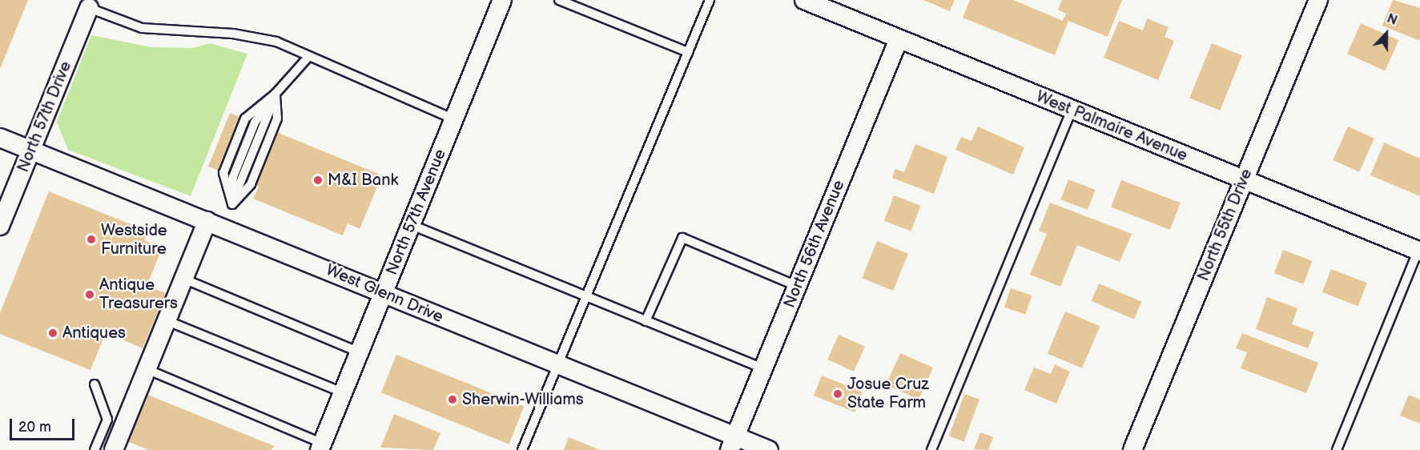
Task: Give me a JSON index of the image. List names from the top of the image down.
{
  "streets": {
    "street": [
      "North 57th Drive",
      "West Palmaire Avenue",
      "North 57th Avenue",
      "North 55th Drive",
      "North 56th Avenue",
      "West Glenn Drive"
    ]
  },
  "crossings": [
    ["North 57th Drive", "West Glenn Drive"],
    ["West Palmaire Avenue", "North 55th Drive"],
    ["West Palmaire Avenue", "North 56th Avenue"],
    ["North 57th Avenue", "West Glenn Drive"],
    ["North 56th Avenue", "West Glenn Drive"]
  ],
  "places": [
    "M&I Bank",
    "Westside Furniture",
    "Antique Treasurers",
    "Antiques",
    "Josue Cruz State Farm",
    "Sherwin-Williams"
  ],
  "scale_bar": "20 m",
  "north": "top"
}
